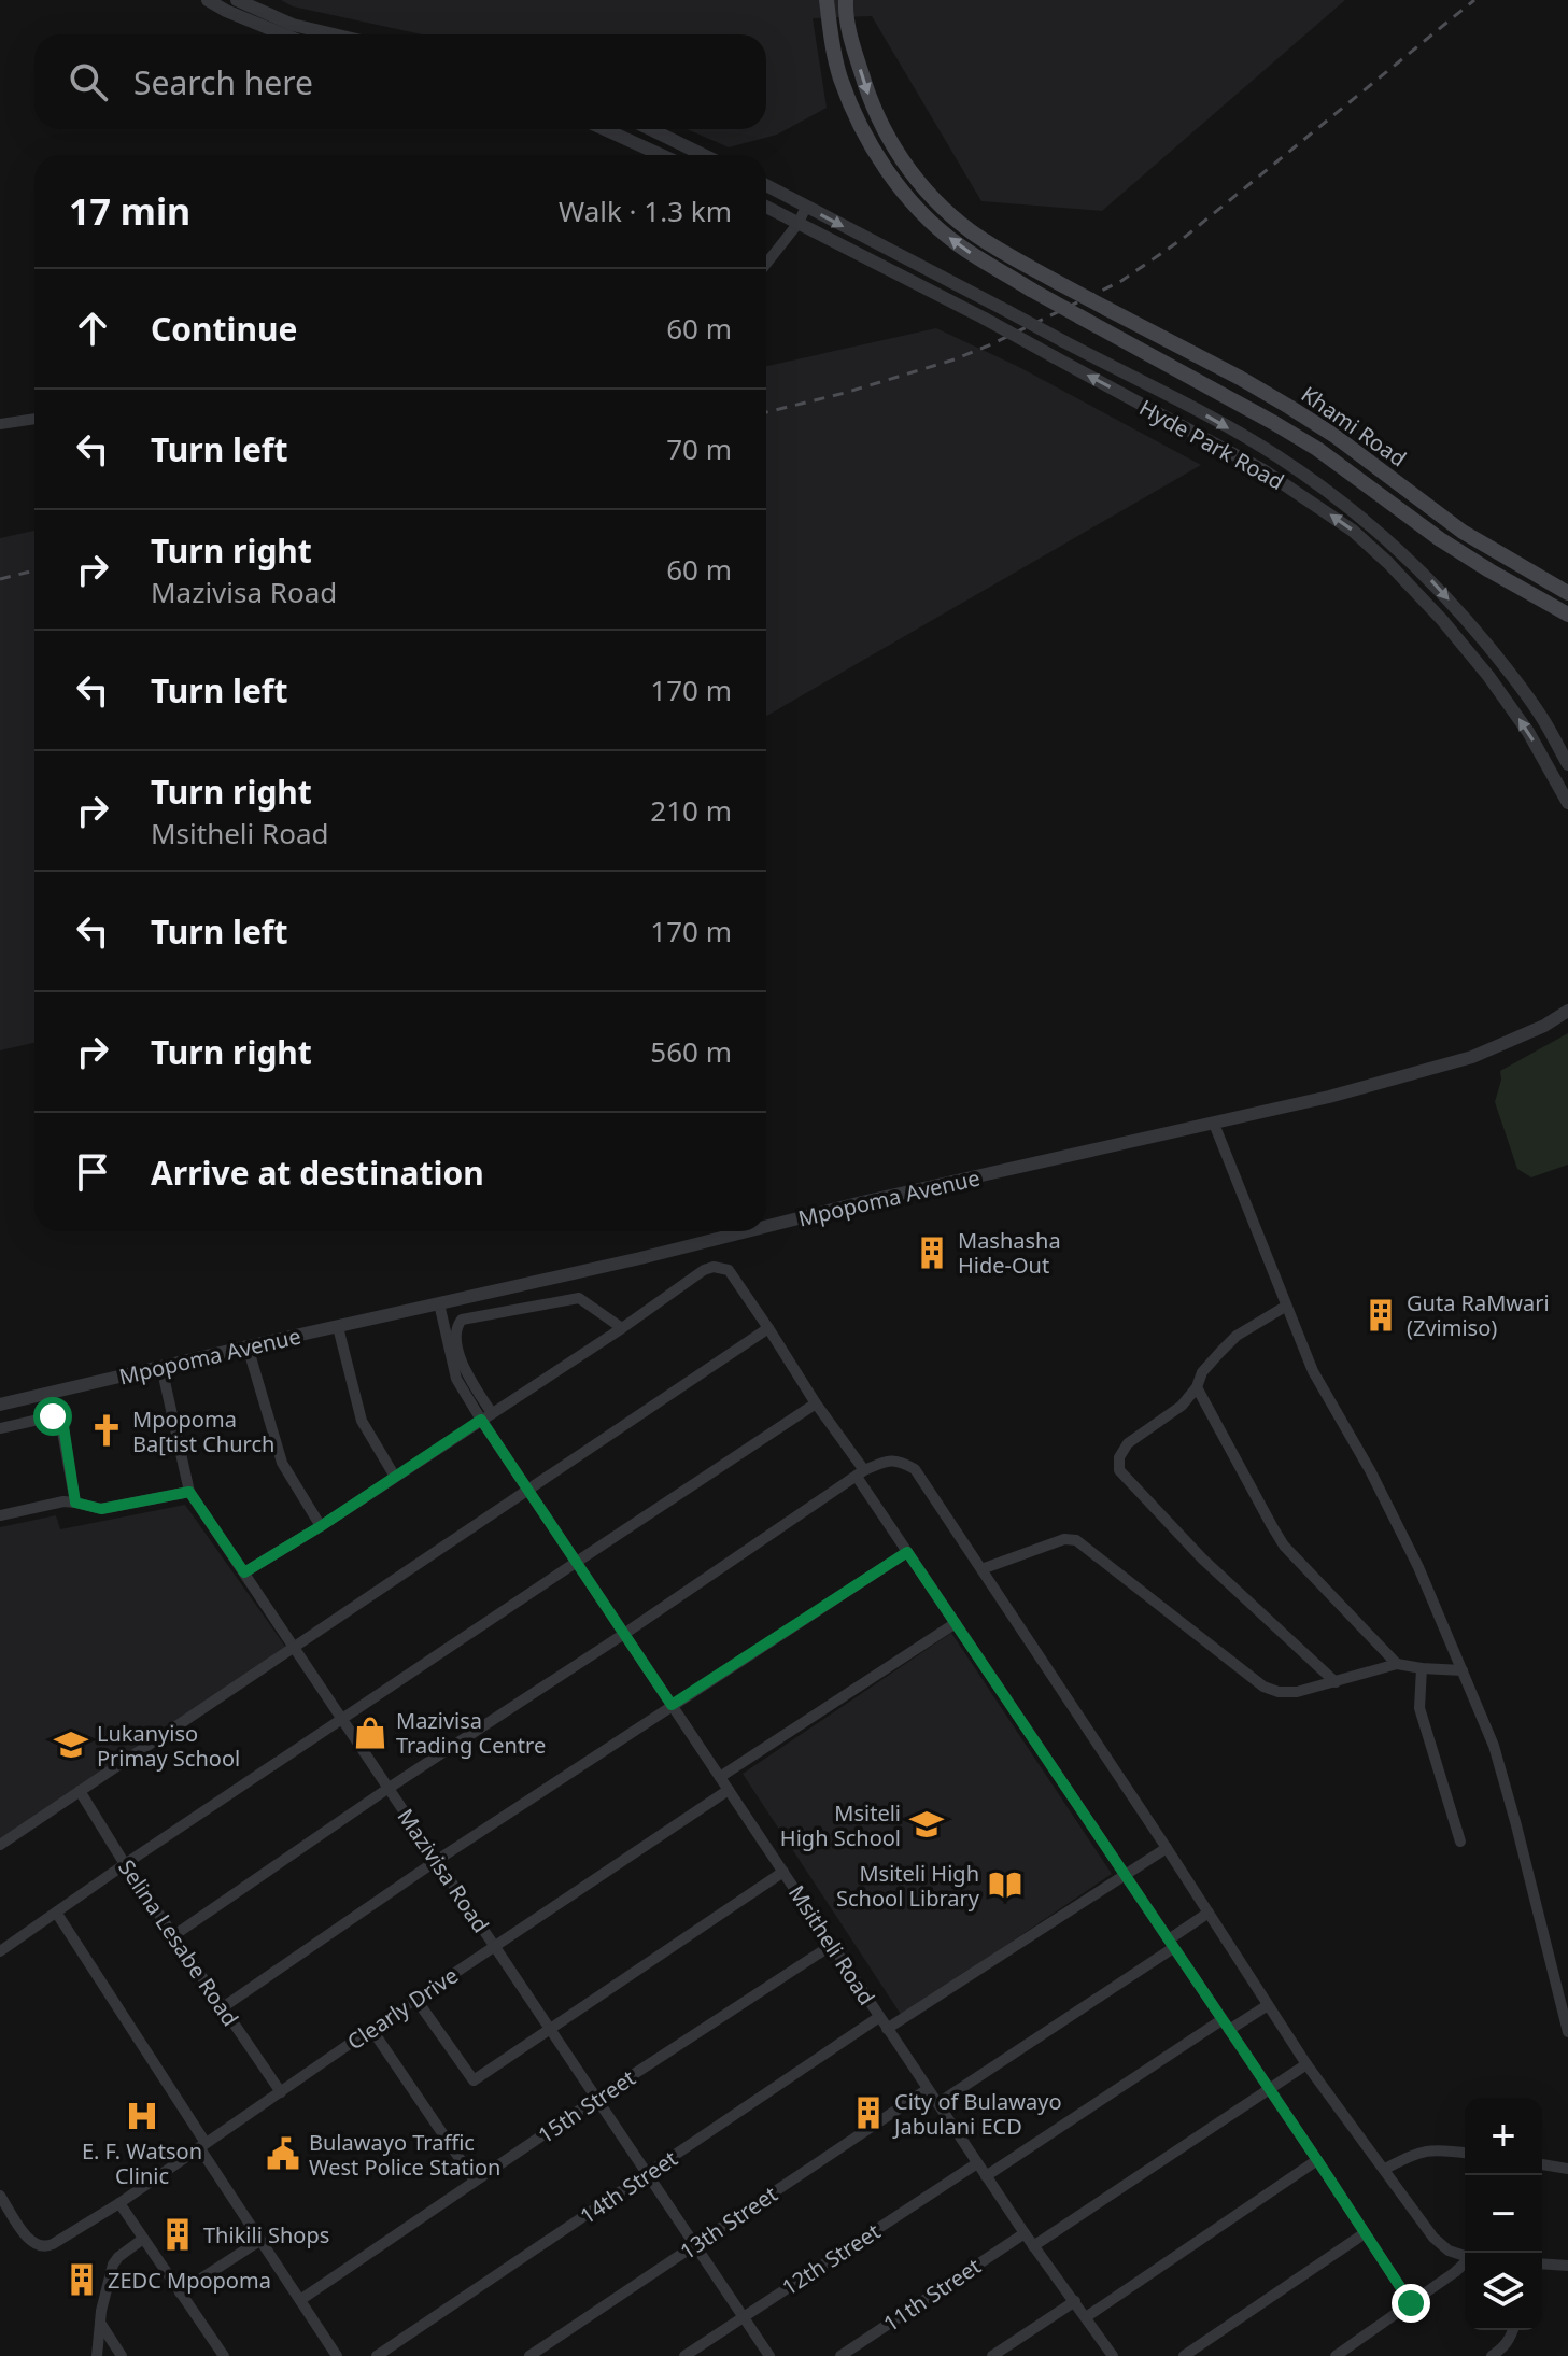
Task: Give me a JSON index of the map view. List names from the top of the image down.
{
  "streets": {
    "main road": ["Khami Road"],
    "street": [
      "Hyde Park Road",
      "Mpopoma Avenue",
      "Mazivisa Road",
      "Selina Lesabe Road",
      "Msitheli Road",
      "Clearly Drive",
      "15th Street",
      "14th Street",
      "13th Street",
      "12th Street",
      "11th Street"
    ]
  },
  "crossings": [
    ["Mpopoma Avenue", "Mazivisa Road"],
    ["Mpopoma Avenue", "Msitheli Road"],
    ["Mazivisa Road", "Clearly Drive"],
    ["Mazivisa Road", "15th Street"],
    ["Mazivisa Road", "14th Street"],
    ["Mazivisa Road", "13th Street"],
    ["Mazivisa Road", "12th Street"],
    ["Selina Lesabe Road", "Clearly Drive"],
    ["Msitheli Road", "Clearly Drive"],
    ["Msitheli Road", "15th Street"],
    ["Msitheli Road", "14th Street"],
    ["Msitheli Road", "13th Street"],
    ["Msitheli Road", "12th Street"],
    ["Msitheli Road", "11th Street"]
  ],
  "places": {
    "building": [
      "Mashasha Hide-Out",
      "Guta RaMwari (Zvimiso)",
      "City of Bulawayo Jabulani ECD",
      "Thikili Shops",
      "ZEDC Mpopoma"
    ],
    "church": ["Mpopoma Ba[tist Church"],
    "shop": ["Mazivisa Trading Centre"],
    "school or university": ["Lukanyiso Primay School", "Msiteli High School"],
    "library": ["Msiteli High School Library"],
    "hospital": ["E. F. Watson Clinic"],
    "public building": ["Bulawayo Traffic West Police Station"]
  },
  "page": {
    "search": "Search here",
    "heading": ["17 min", "Walk · 1.3 km"],
    "list": [
      ["Continue", "60 m"],
      ["Turn left", "70 m"],
      ["Turn right", "Mazivisa Road", "60 m"],
      ["Turn left", "170 m"],
      ["Turn right", "Msitheli Road", "210 m"],
      ["Turn left", "170 m"],
      ["Turn right", "560 m"],
      "Arrive at destination"
    ],
    "map_buttons": ["+", "−"]
  }
}
